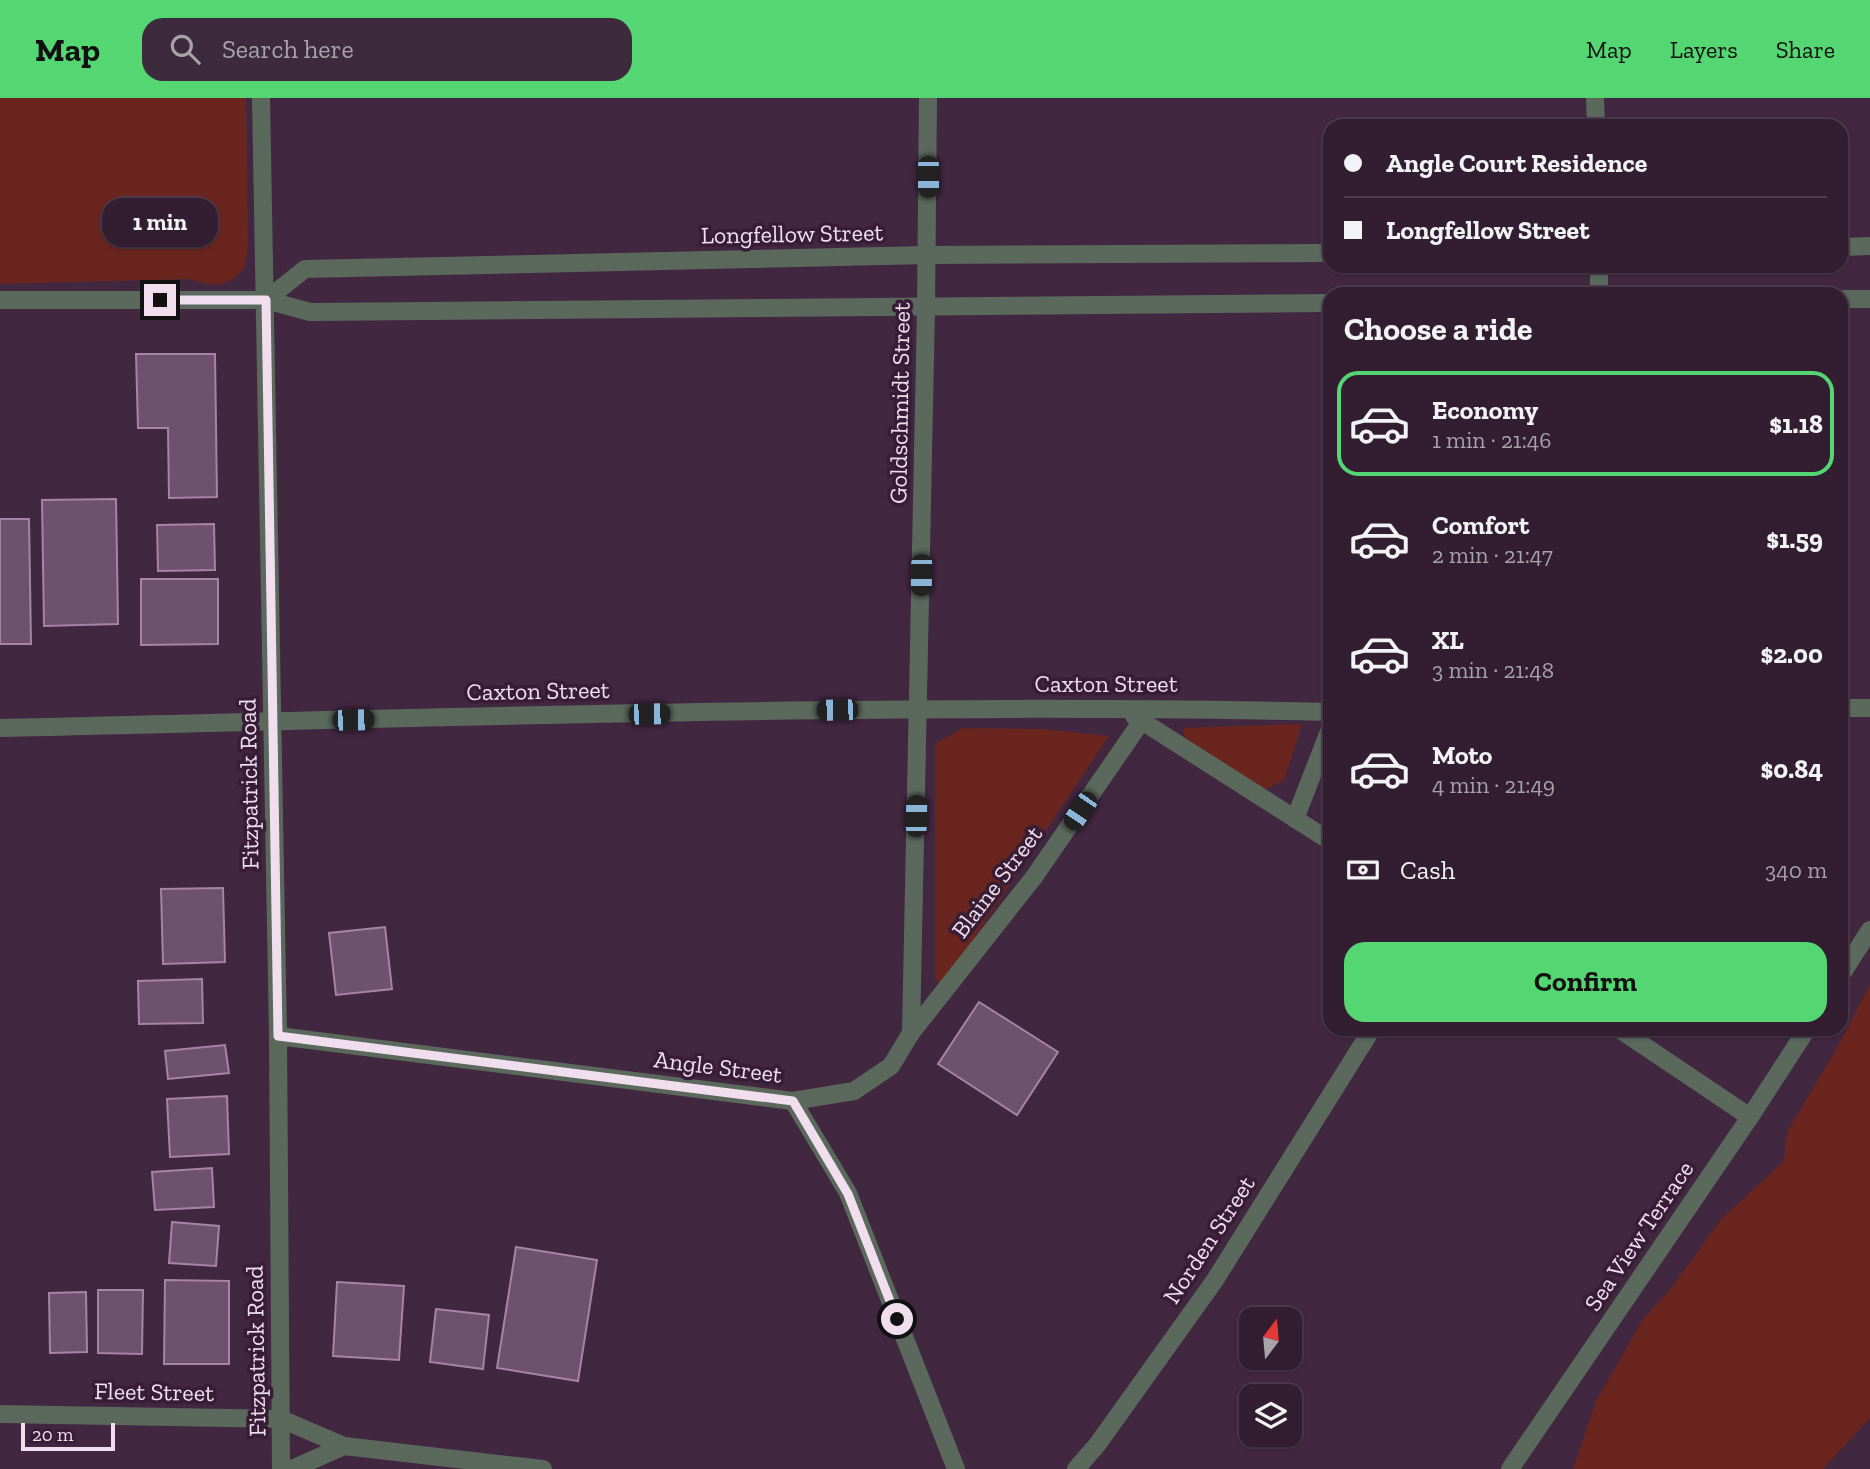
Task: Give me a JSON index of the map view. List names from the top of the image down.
{
  "streets": {
    "street": [
      "Longfellow Street",
      "Goldschmidt Street",
      "Caxton Street",
      "Fitzpatrick Road",
      "Blaine Street",
      "Angle Street",
      "Sea View Terrace",
      "Norden Street",
      "Fleet Street"
    ]
  },
  "crossings": [
    ["Longfellow Street", "Goldschmidt Street"],
    ["Longfellow Street", "Fitzpatrick Road"],
    ["Goldschmidt Street", "Caxton Street"],
    ["Goldschmidt Street", "Blaine Street"],
    ["Caxton Street", "Fitzpatrick Road"],
    ["Caxton Street", "Blaine Street"],
    ["Fitzpatrick Road", "Angle Street"],
    ["Fitzpatrick Road", "Fleet Street"],
    ["Blaine Street", "Angle Street"]
  ],
  "scale_bar": "20 m",
  "north": "top",
  "page": {
    "header": "Map",
    "search": "Search here",
    "nav": ["Map", "Layers", "Share"],
    "banner": ["Angle Court Residence", "Longfellow Street"],
    "bubble": "1 min",
    "heading": "Choose a ride",
    "list": [
      {
        "name": "Economy",
        "note": "1 min · 21:46",
        "value": "$1.18"
      },
      {
        "name": "Comfort",
        "note": "2 min · 21:47",
        "value": "$1.59"
      },
      {
        "name": "XL",
        "note": "3 min · 21:48",
        "value": "$2.00"
      },
      {
        "name": "Moto",
        "note": "4 min · 21:49",
        "value": "$0.84"
      }
    ],
    "pay": ["Cash", "340 m"],
    "buttons": "Confirm",
    "scale": "20 m"
  }
}
